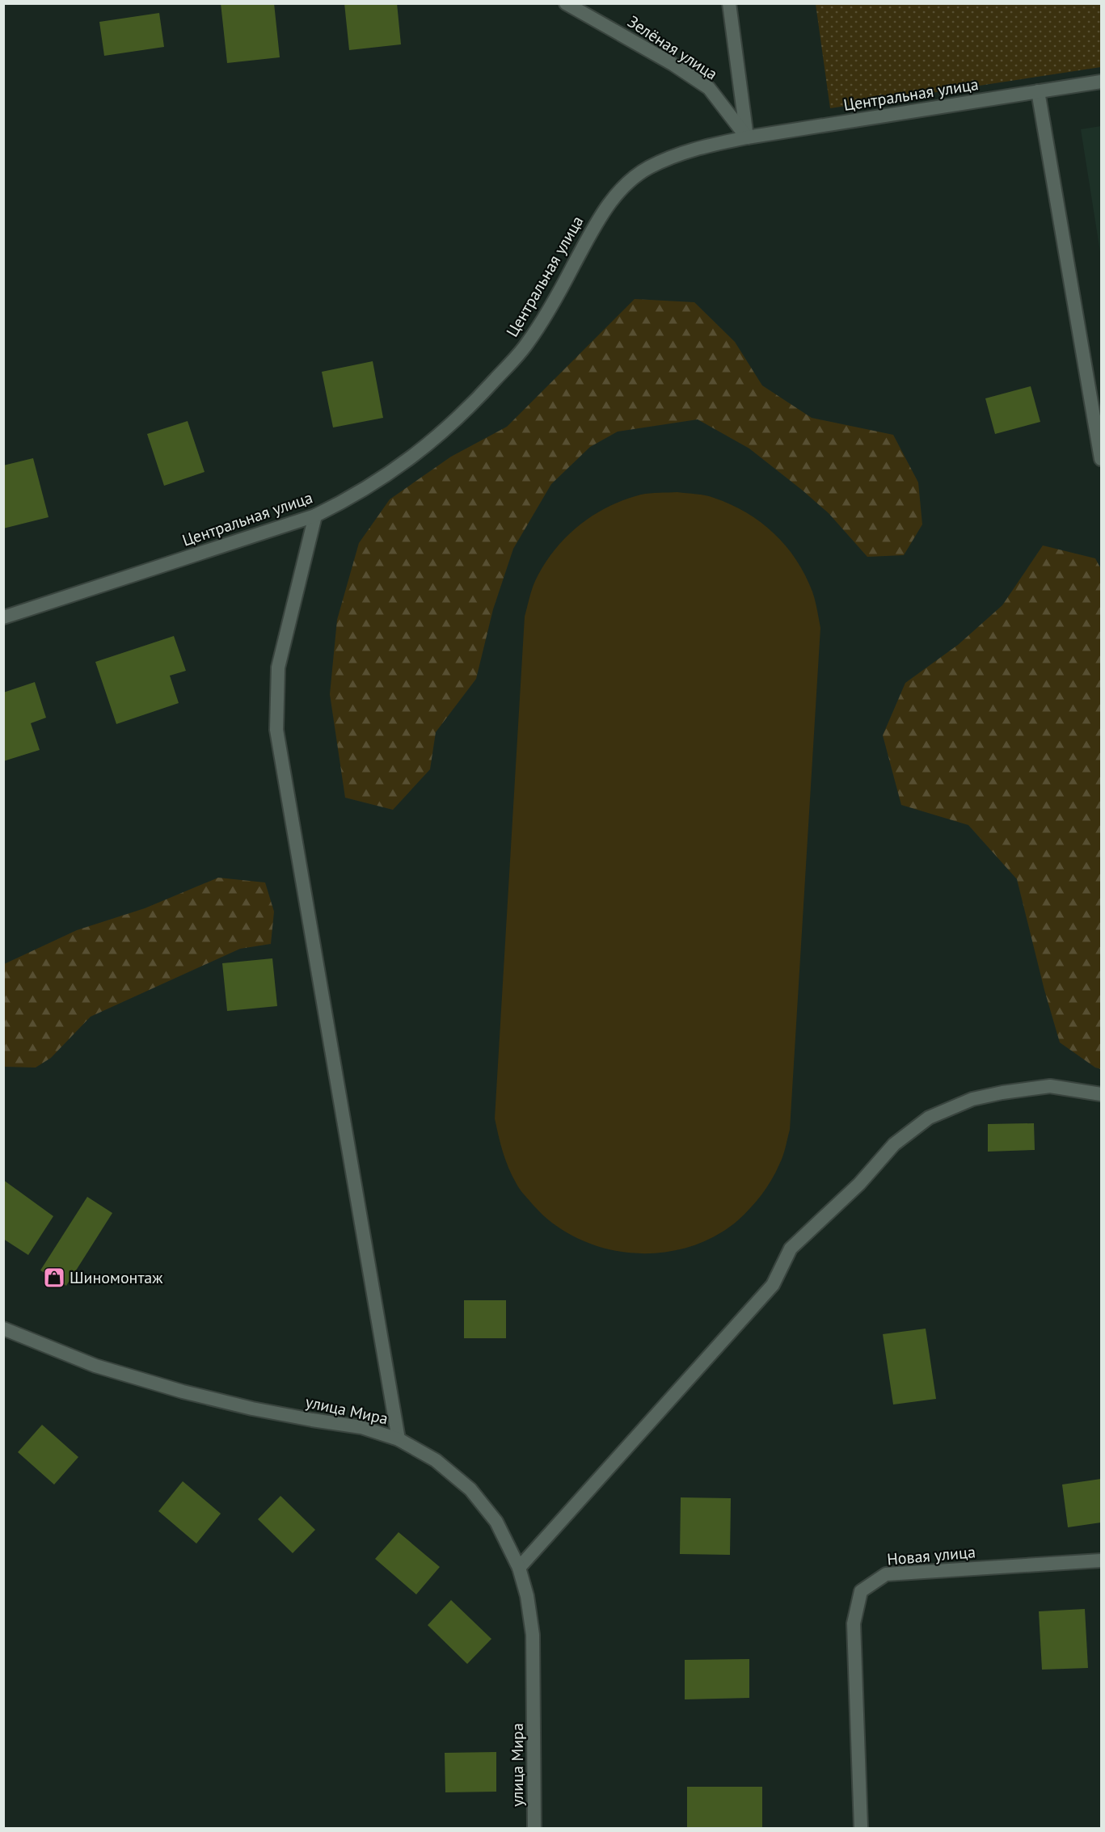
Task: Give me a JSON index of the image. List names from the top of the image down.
{
  "streets": {
    "street": [
      "Зелёная улица",
      "Центральная улица",
      "улица Мира",
      "Новая улица"
    ]
  },
  "crossings": [
    ["Зелёная улица", "Центральная улица"]
  ],
  "places": {
    "shop": ["Шиномонтаж"]
  }
}
